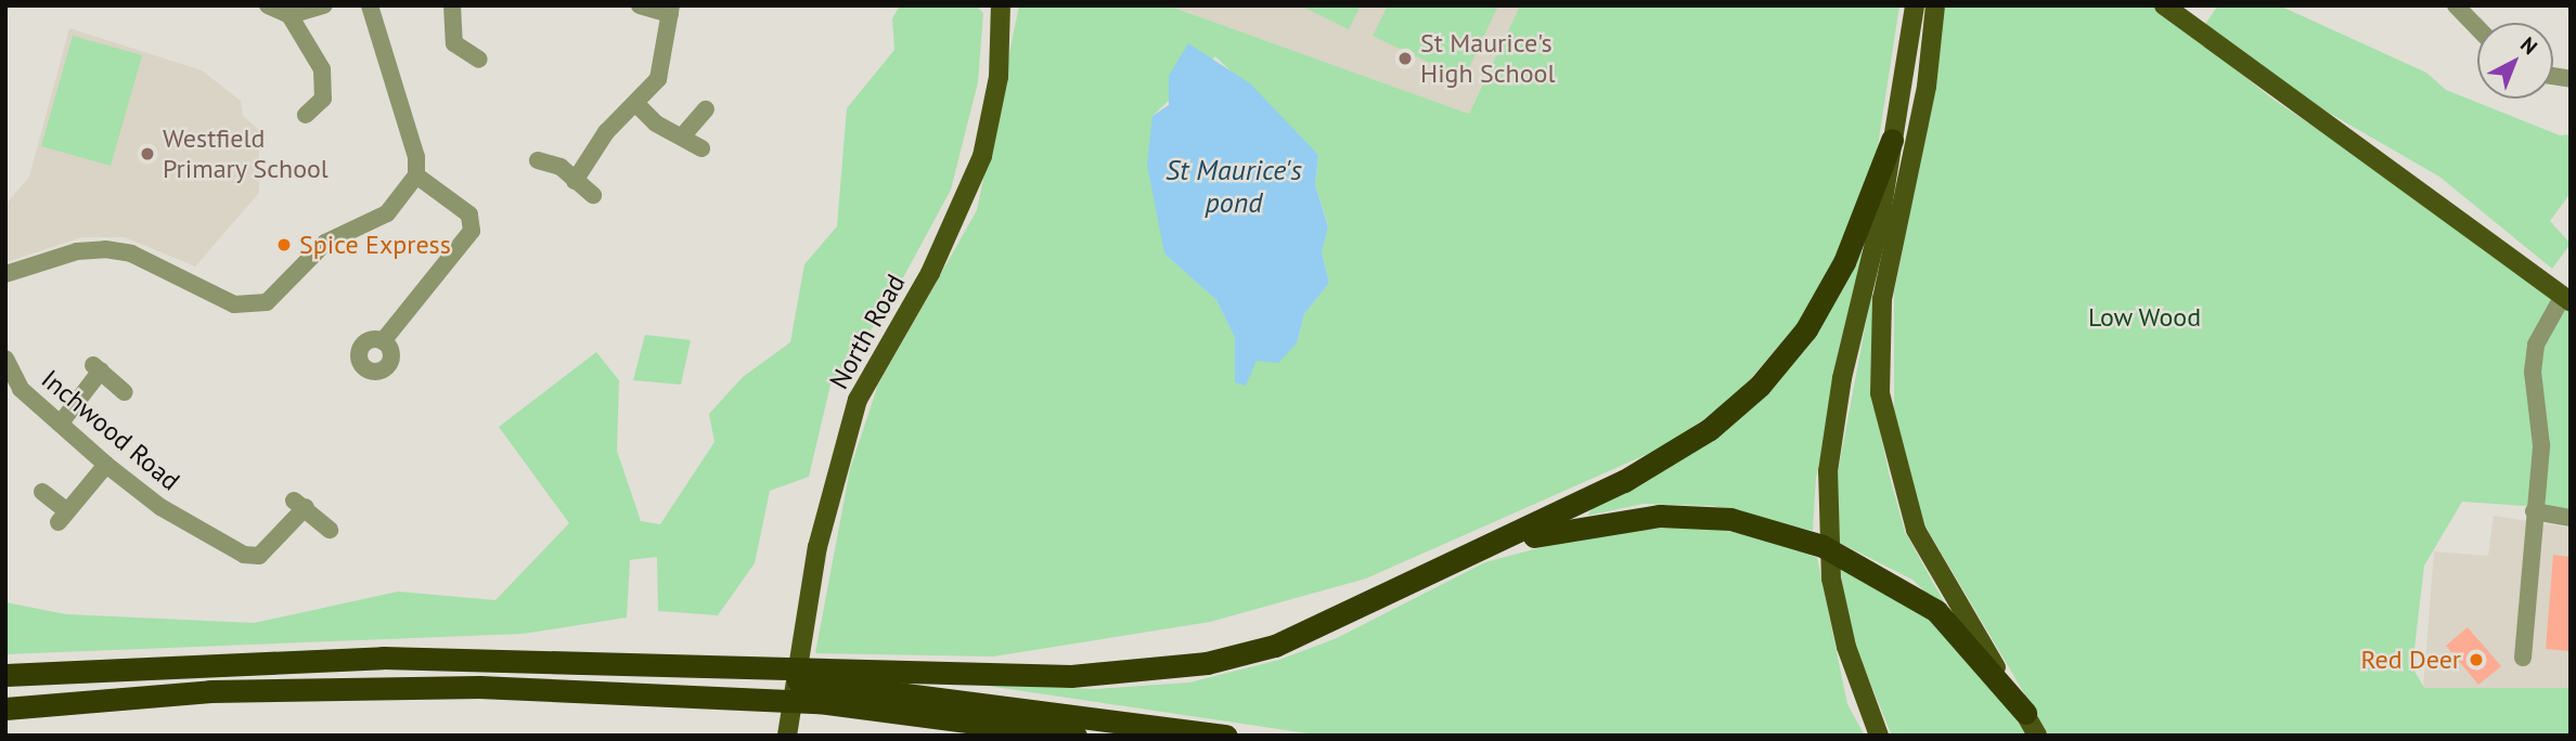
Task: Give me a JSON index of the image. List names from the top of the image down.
{
  "streets": {
    "main road": ["North Road"],
    "street": ["Inchwood Road"]
  },
  "water": ["St Maurice's pond"],
  "parks": ["Low Wood"],
  "places": [
    "St Maurice's High School",
    "Westfield Primary School",
    "Spice Express",
    "Red Deer"
  ],
  "north": "top right"
}
